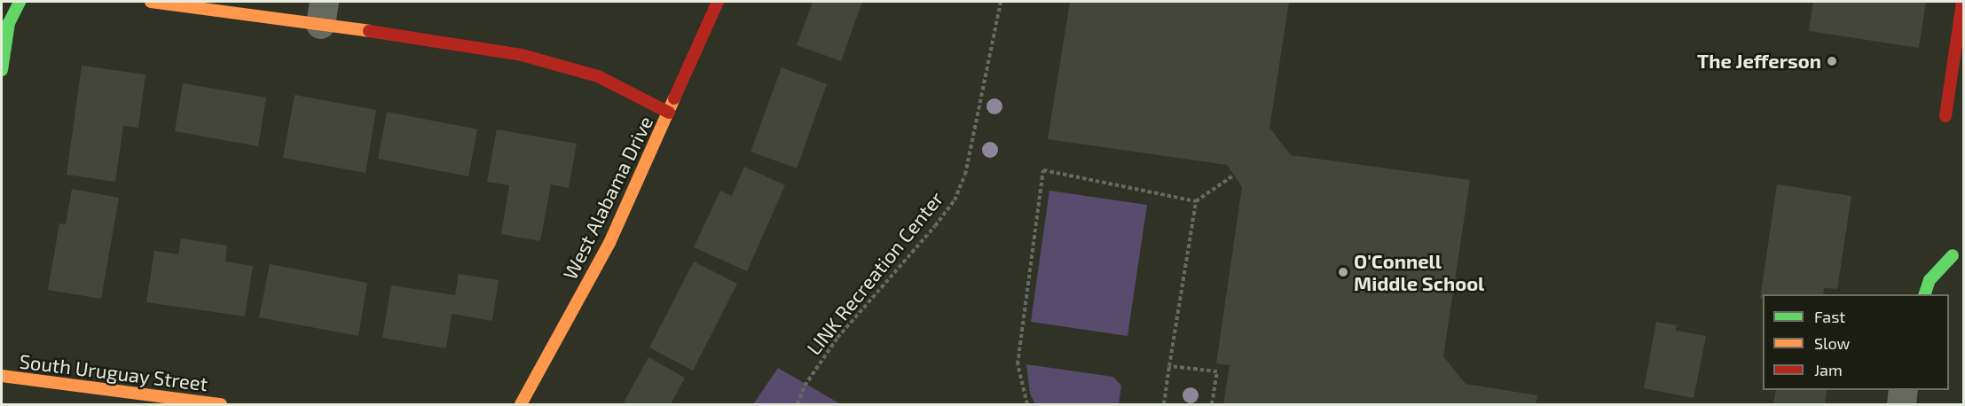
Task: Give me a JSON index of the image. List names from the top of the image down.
{
  "streets": {
    "street": ["West Alabama Drive", "South Uruguay Street"],
    "path": ["LINK Recreation Center"]
  },
  "places": ["The Jefferson", "O'Connell Middle School"],
  "legend": ["Fast", "Slow", "Jam"]
}
